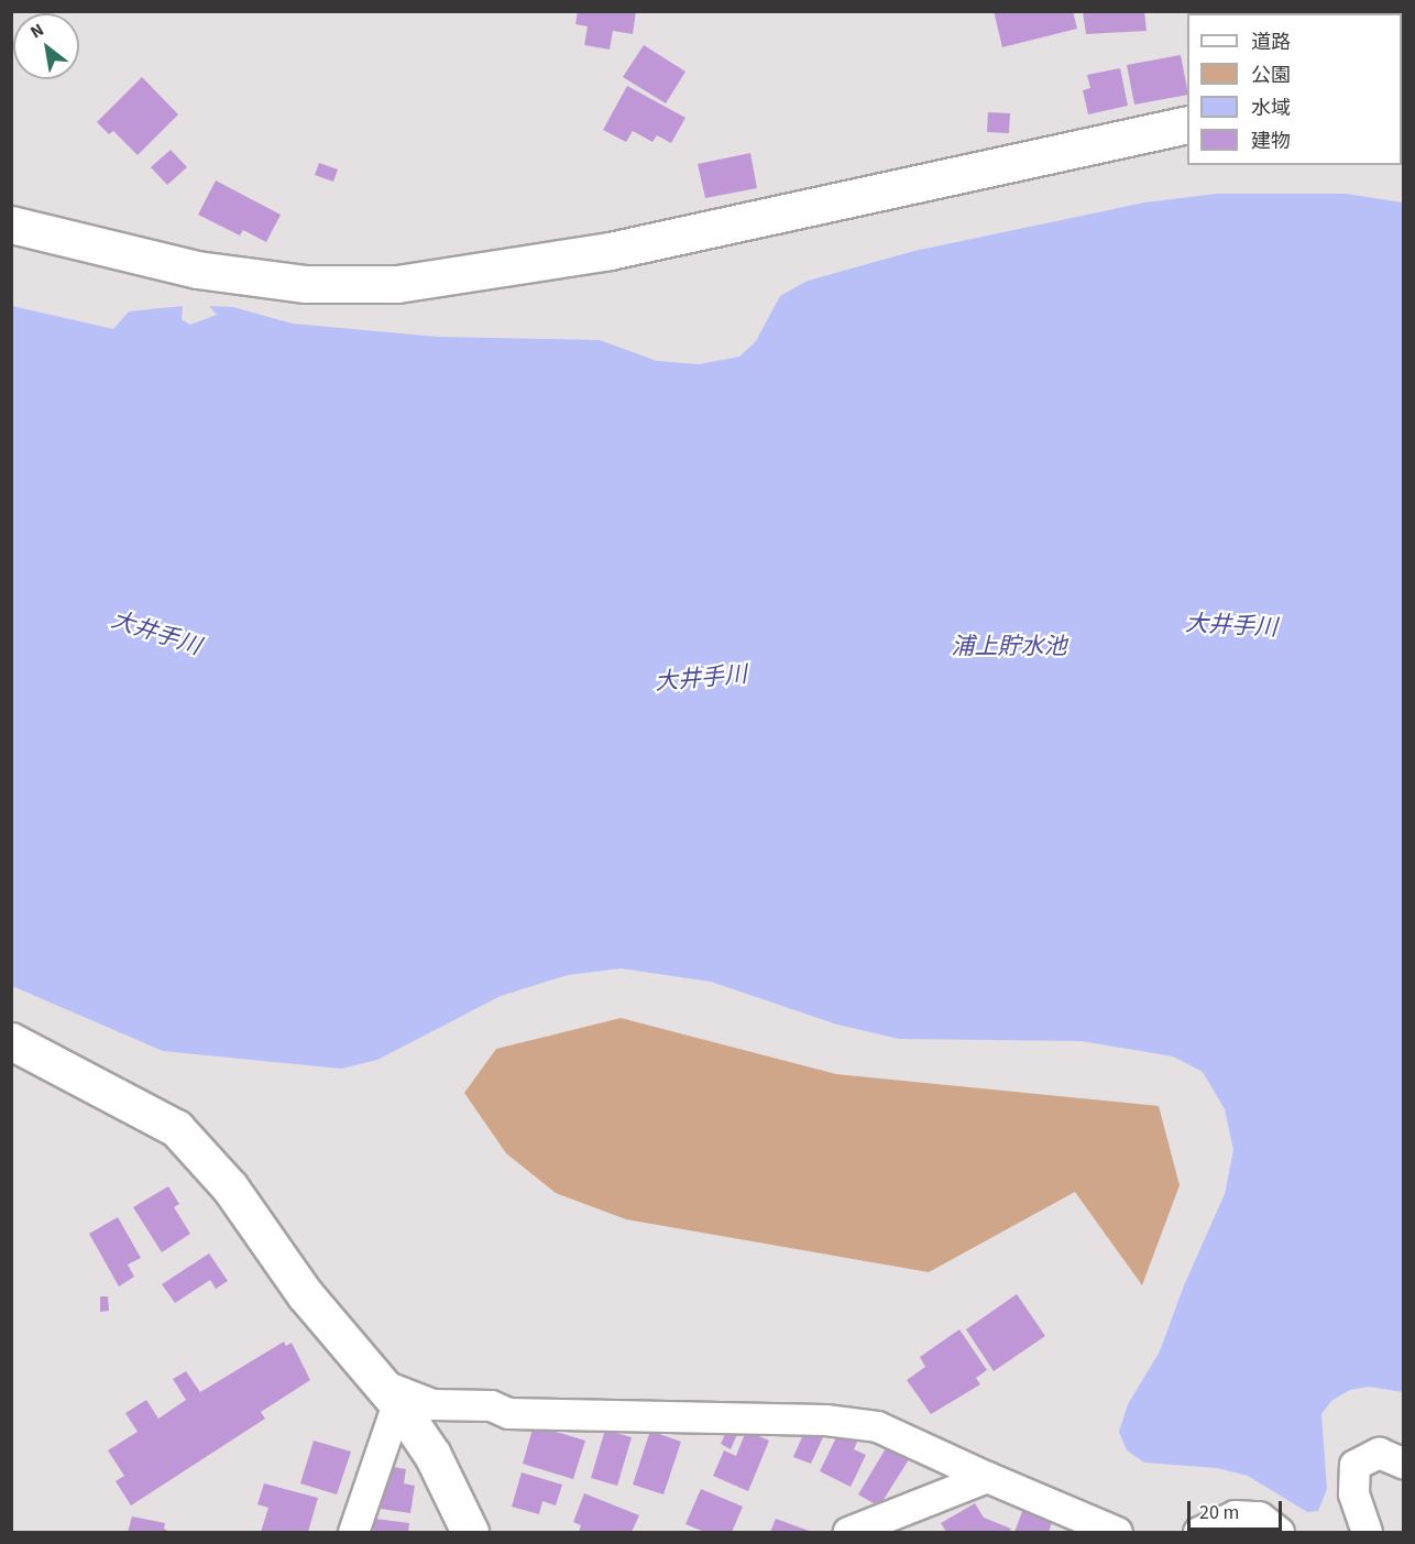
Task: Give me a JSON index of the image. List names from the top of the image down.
{
  "water": ["大井手川", "浦上貯水池"],
  "legend": [
    "道路",
    "公園",
    "水域",
    "建物"
  ],
  "scale_bar": "20 m",
  "north": "top left"
}
